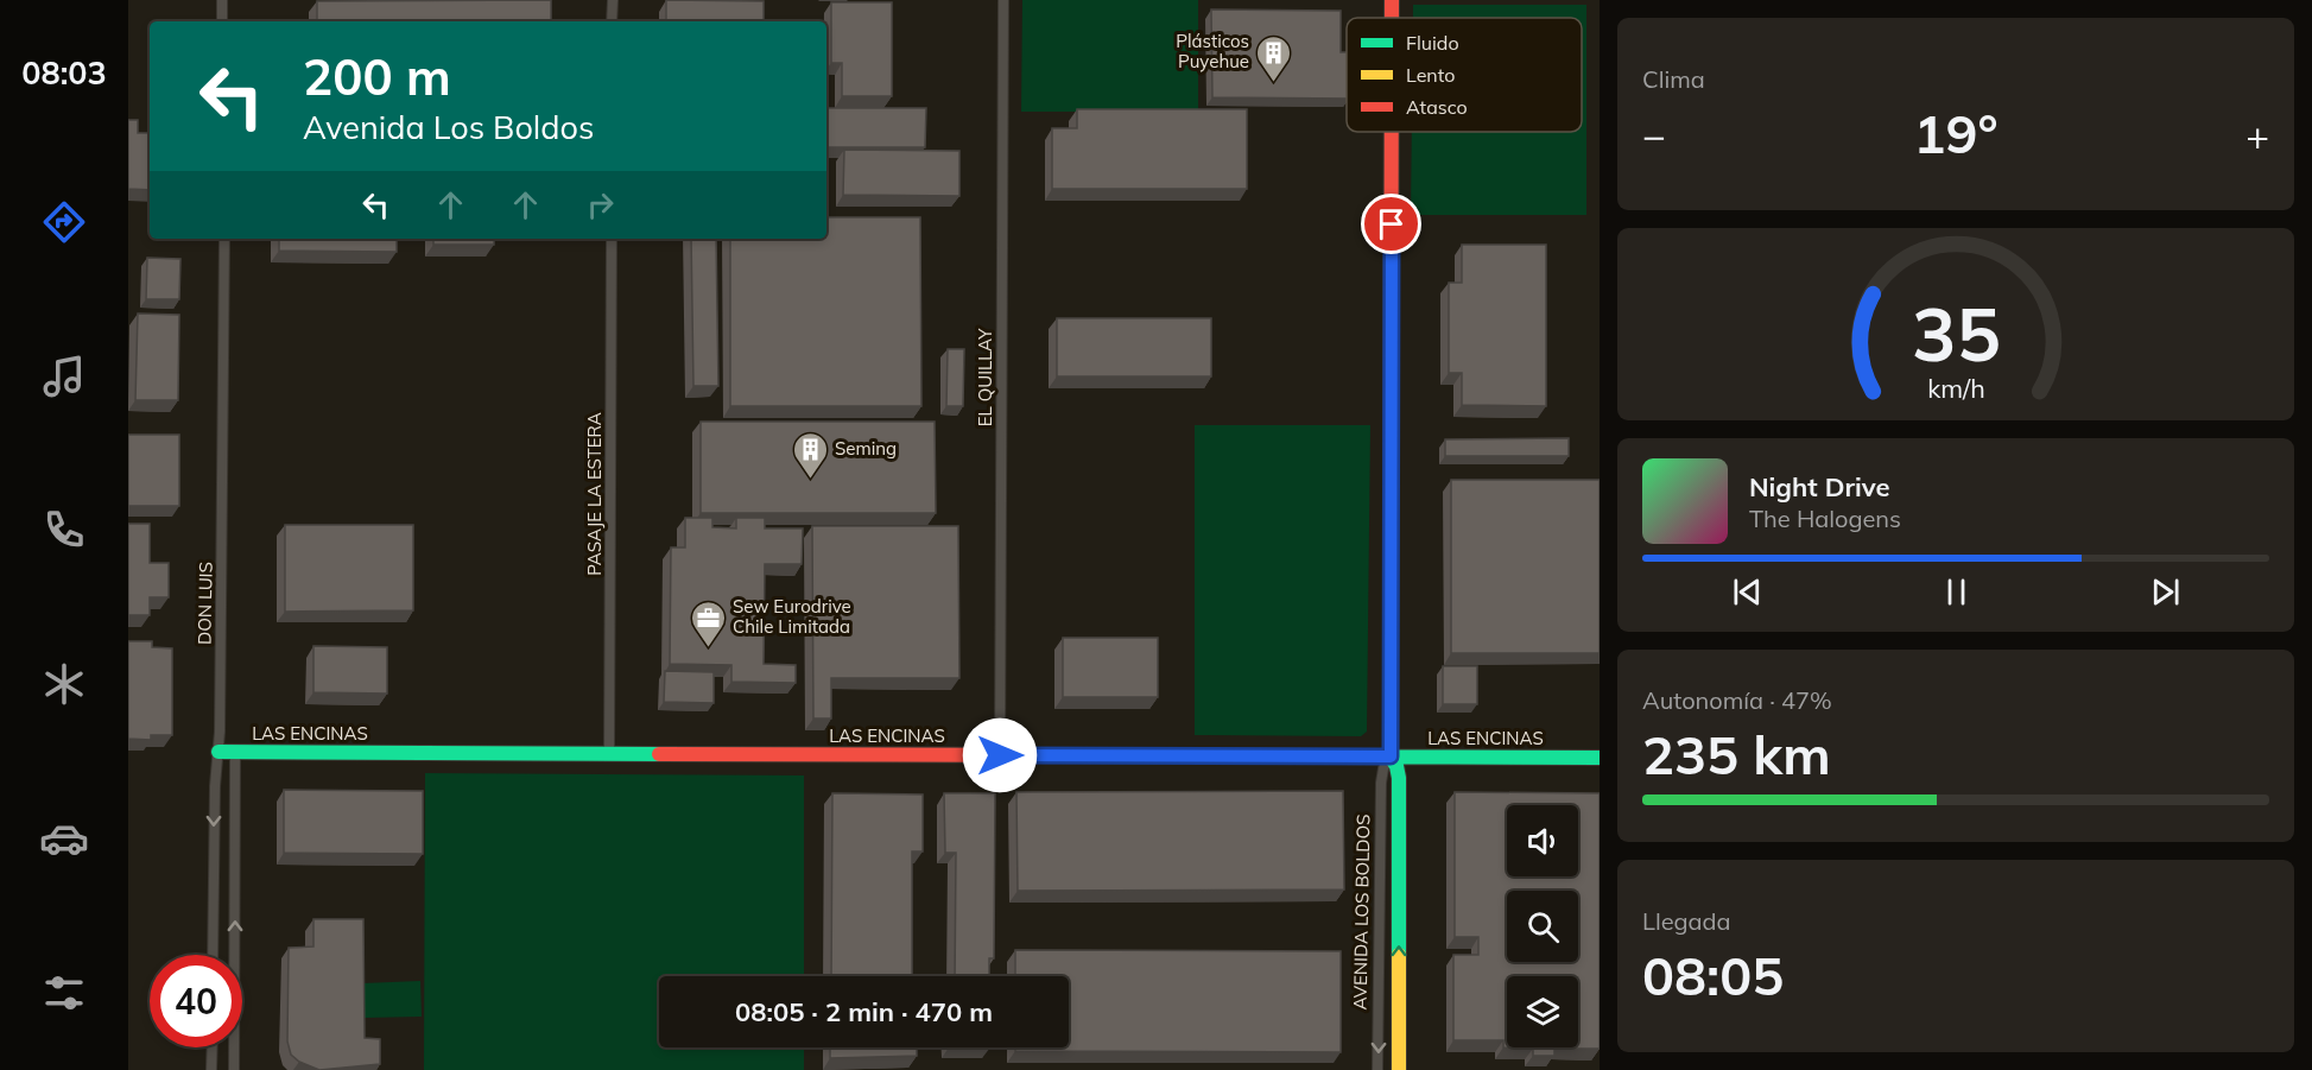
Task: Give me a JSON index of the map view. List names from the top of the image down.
{
  "streets": {
    "street": [
      "EL QUILLAY",
      "PASAJE LA ESTERA",
      "DON LUIS",
      "LAS ENCINAS",
      "AVENIDA LOS BOLDOS"
    ]
  },
  "crossings": [
    ["EL QUILLAY", "LAS ENCINAS"],
    ["PASAJE LA ESTERA", "LAS ENCINAS"],
    ["DON LUIS", "LAS ENCINAS"],
    ["LAS ENCINAS", "AVENIDA LOS BOLDOS"]
  ],
  "places": {
    "building": ["Plásticos Puyehue", "Seming"],
    "office": ["Sew Eurodrive Chile Limitada"]
  },
  "legend": ["Fluido", "Lento", "Atasco"],
  "page": {
    "tabs": "08:03",
    "tile": [
      "Clima",
      ["Autonomía · 47%", "235 km"],
      ["Llegada", "08:05"]
    ],
    "turn": ["200 m", "Avenida Los Boldos"],
    "heat": ["−", "19°", "+"],
    "song": ["Night Drive", "The Halogens"],
    "limit": "40",
    "trip": "08:05 · 2 min · 470 m",
    "gauge": ["35", "km/h"]
  }
}
